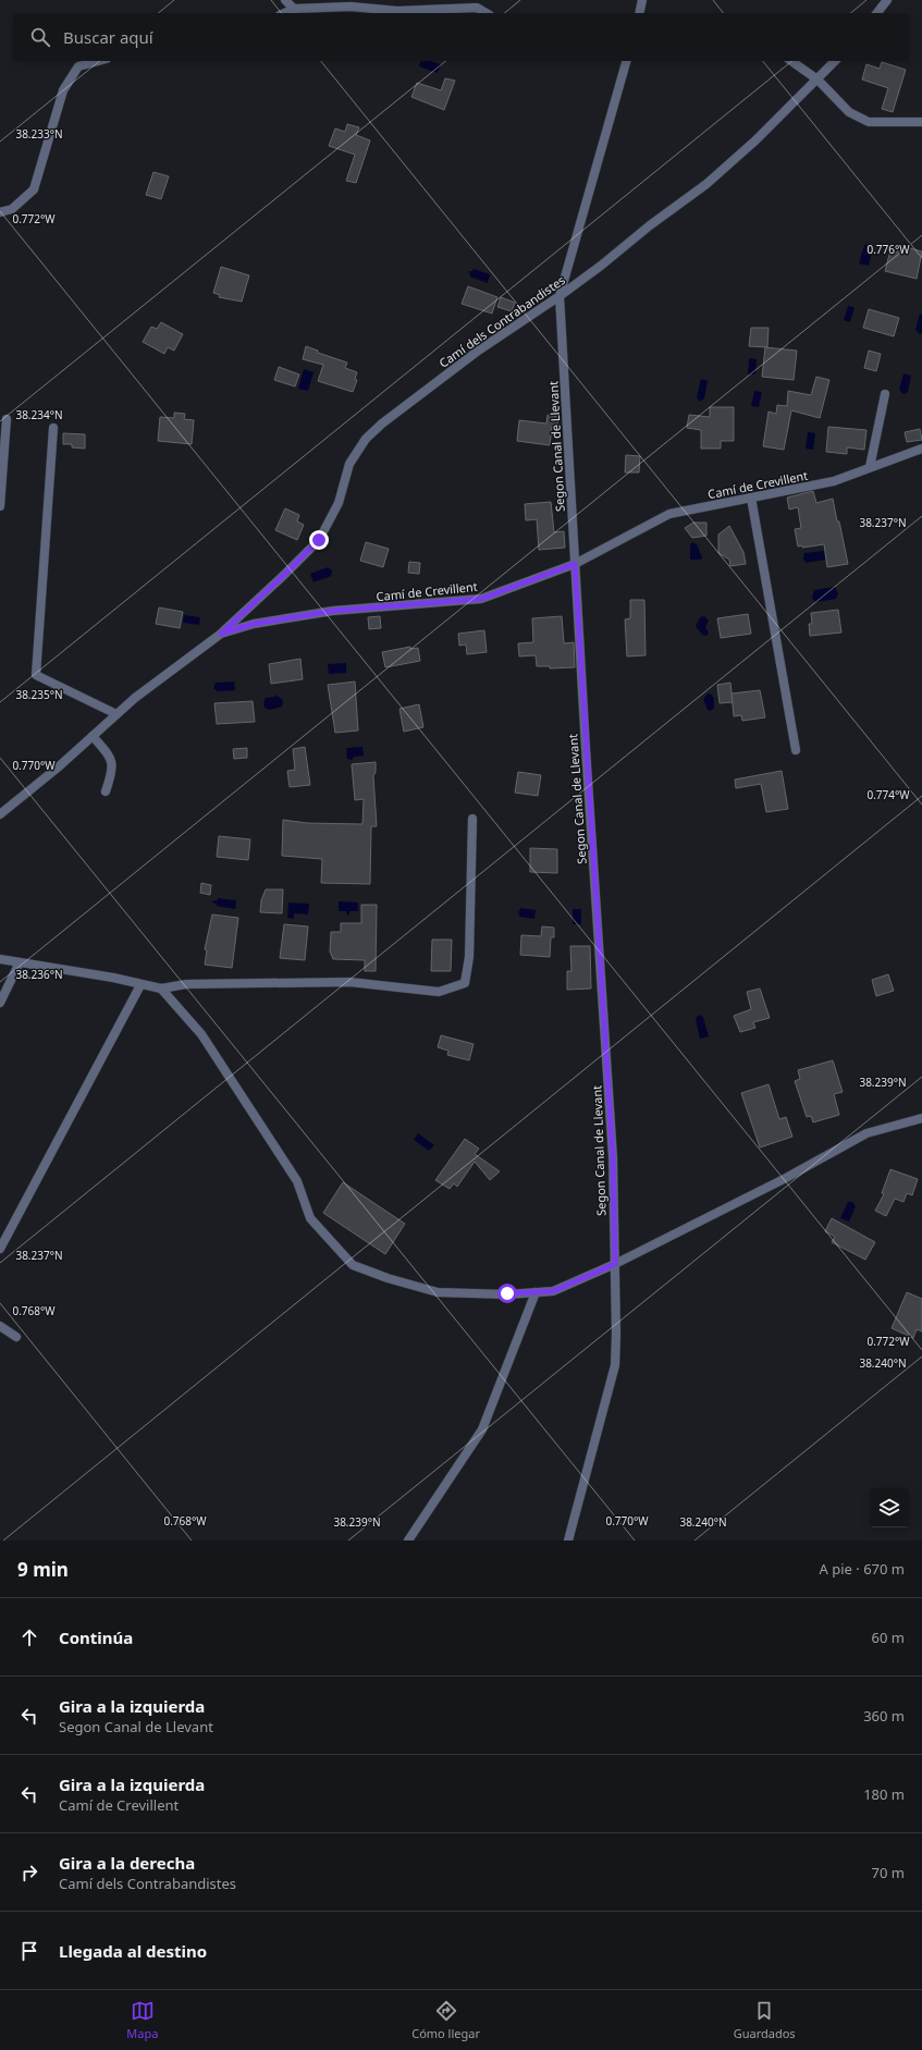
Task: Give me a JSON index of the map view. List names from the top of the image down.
{
  "streets": {
    "street": ["Camí dels Contrabandistes", "Segon Canal de Llevant", "Camí de Crevillent"]
  },
  "crossings": [
    ["Camí dels Contrabandistes", "Segon Canal de Llevant"],
    ["Camí dels Contrabandistes", "Camí de Crevillent"],
    ["Segon Canal de Llevant", "Camí de Crevillent"]
  ],
  "page": {
    "search": "Buscar aquí",
    "heading": ["9 min", "A pie · 670 m"],
    "list": [
      ["Continúa", "60 m"],
      ["Gira a la izquierda", "Segon Canal de Llevant", "360 m"],
      ["Gira a la izquierda", "Camí de Crevillent", "180 m"],
      ["Gira a la derecha", "Camí dels Contrabandistes", "70 m"],
      "Llegada al destino"
    ],
    "nav": ["Mapa", "Cómo llegar", "Guardados"]
  },
  "coordinates": [
    "38.233°N",
    "0.772°W",
    "0.776°W",
    "38.234°N",
    "38.237°N",
    "38.235°N",
    "0.770°W",
    "0.774°W",
    "38.236°N",
    "38.239°N",
    "0.768°W",
    "38.240°N"
  ]
}
